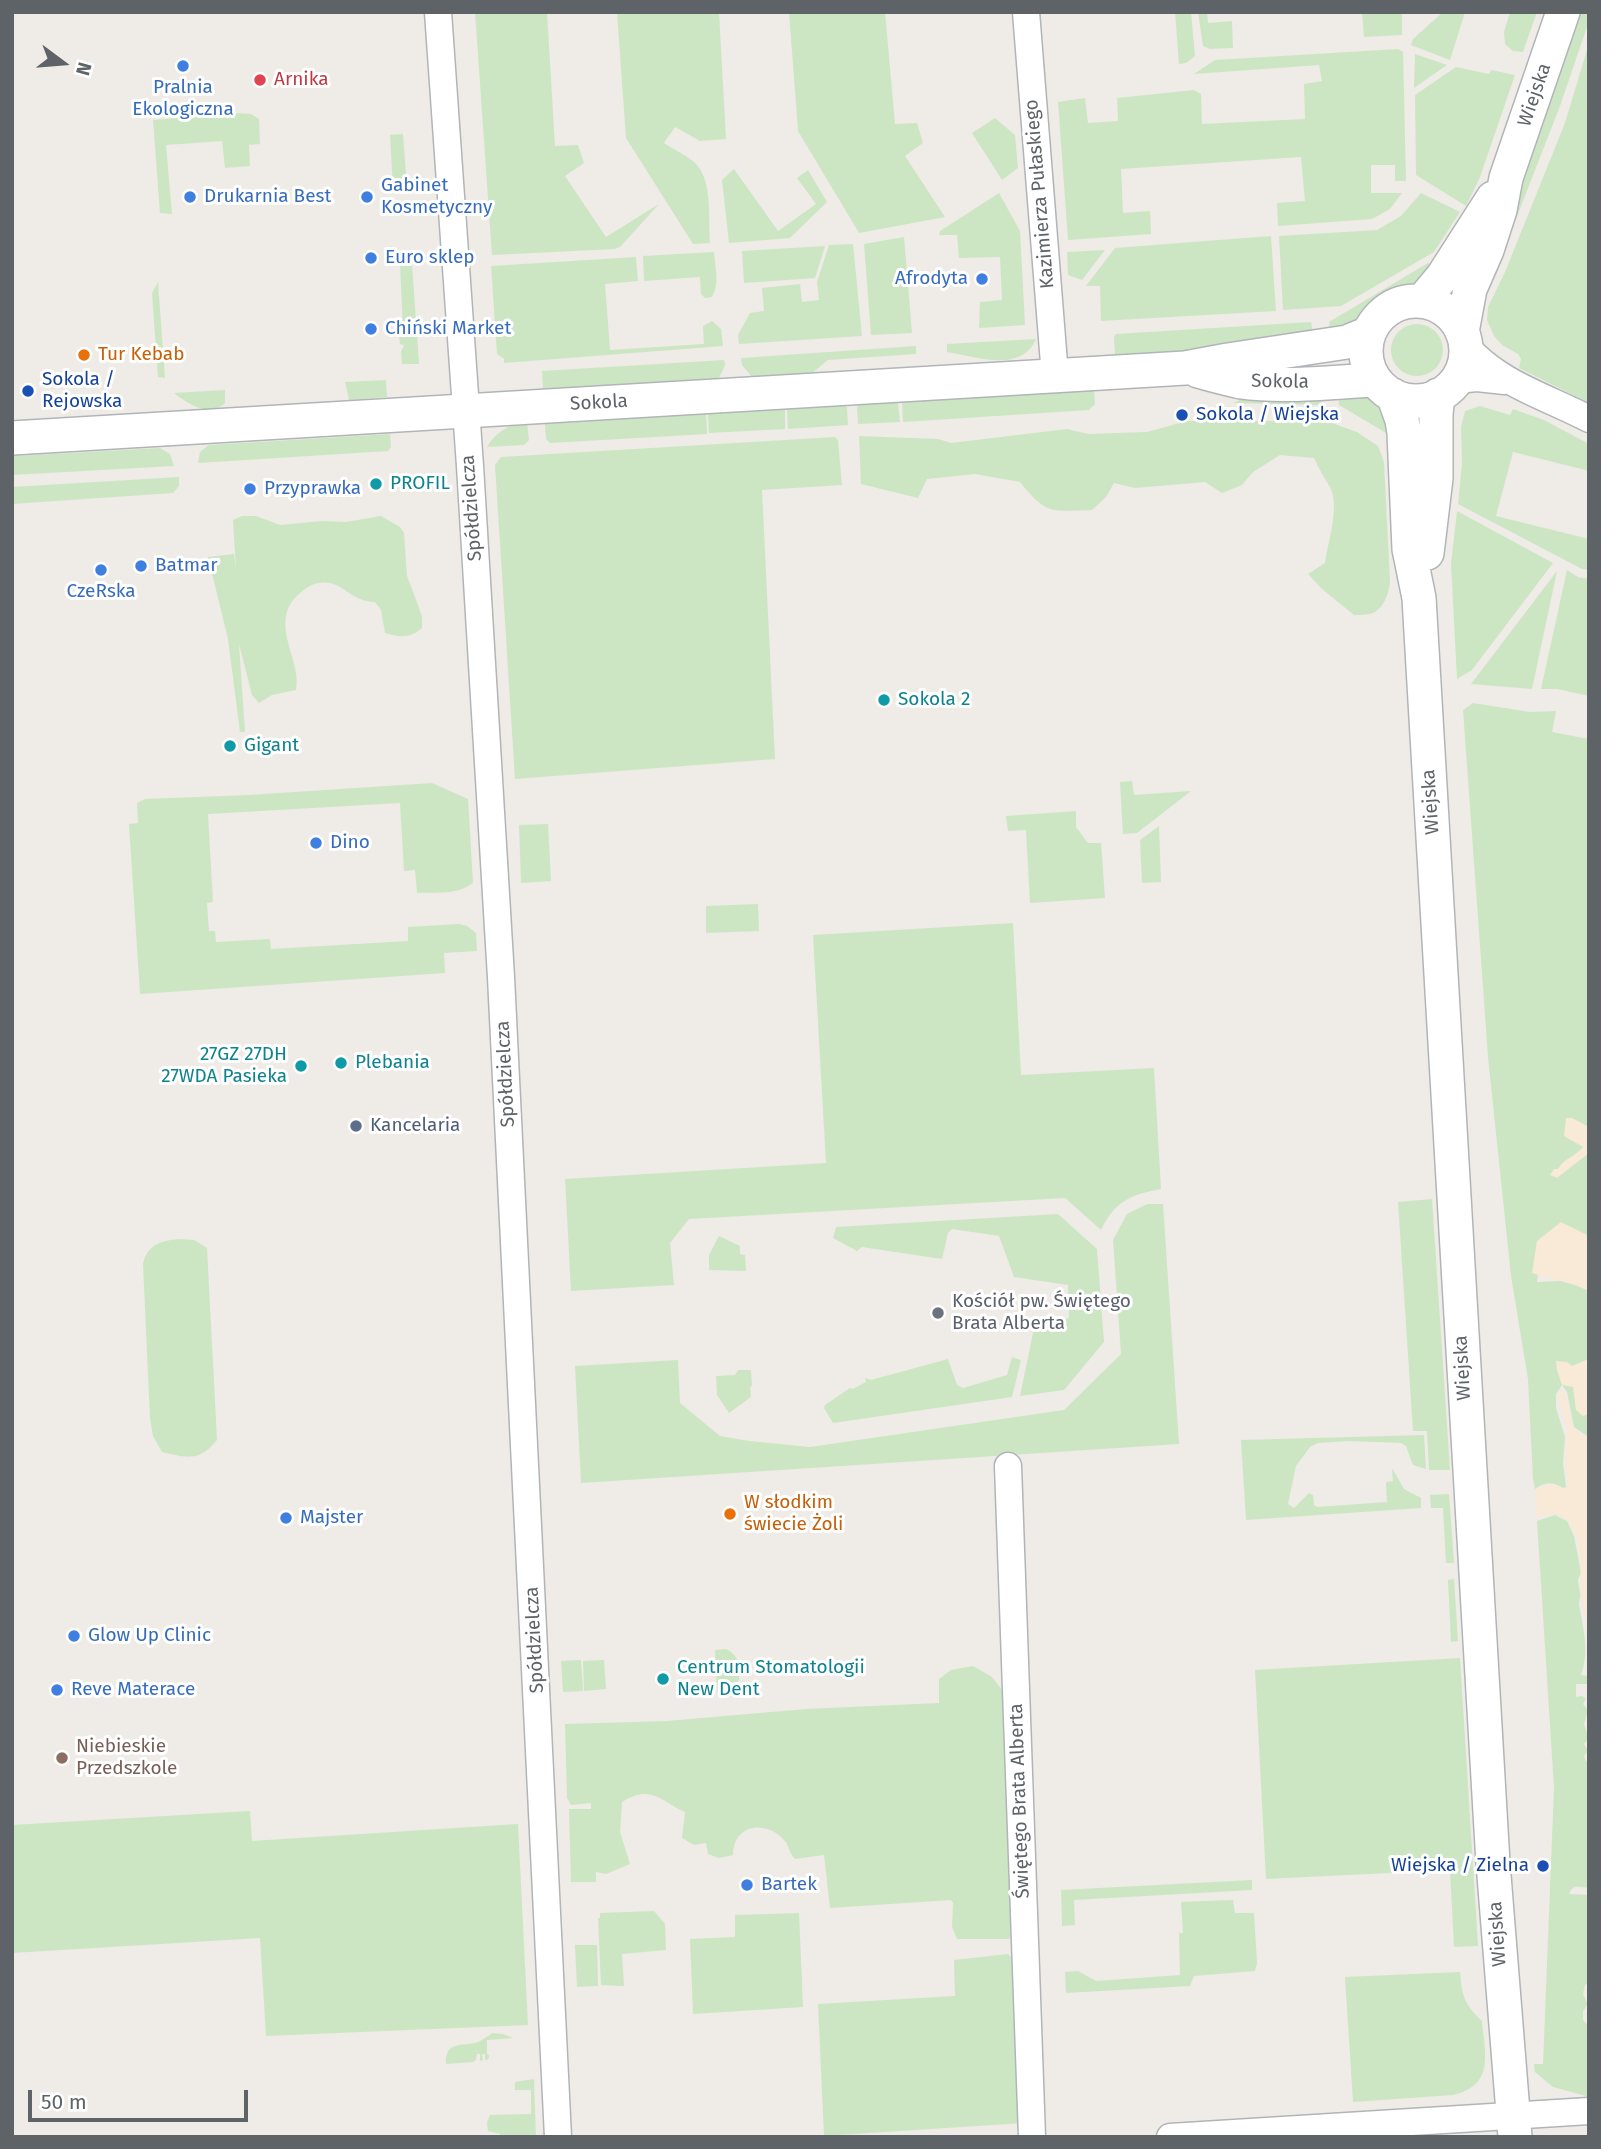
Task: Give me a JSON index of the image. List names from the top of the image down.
{
  "streets": {
    "street": [
      "Wiejska",
      "Kazimierza Pułaskiego",
      "Sokola",
      "Spółdzielcza",
      "Świętego Brata Alberta"
    ]
  },
  "crossings": [
    ["Wiejska", "Sokola"],
    ["Kazimierza Pułaskiego", "Sokola"],
    ["Sokola", "Spółdzielcza"]
  ],
  "places": [
    "Pralnia Ekologiczna",
    "Arnika",
    "Drukarnia Best",
    "Gabinet Kosmetyczny",
    "Euro sklep",
    "Afrodyta",
    "Chiński Market",
    "Tur Kebab",
    "Sokola / Rejowska",
    "Sokola / Wiejska",
    "PROFIL",
    "Przyprawka",
    "Batmar",
    "CzeRska",
    "Sokola 2",
    "Gigant",
    "Dino",
    "Plebania",
    "27GZ 27DH 27WDA Pasieka",
    "Kancelaria",
    "Kościół pw. Świętego Brata Alberta",
    "W słodkim świecie Żoli",
    "Majster",
    "Glow Up Clinic",
    "Centrum Stomatologii New Dent",
    "Reve Materace",
    "Niebieskie Przedszkole",
    "Wiejska / Zielna",
    "Bartek"
  ],
  "scale_bar": "50 m",
  "north": "right"
}
